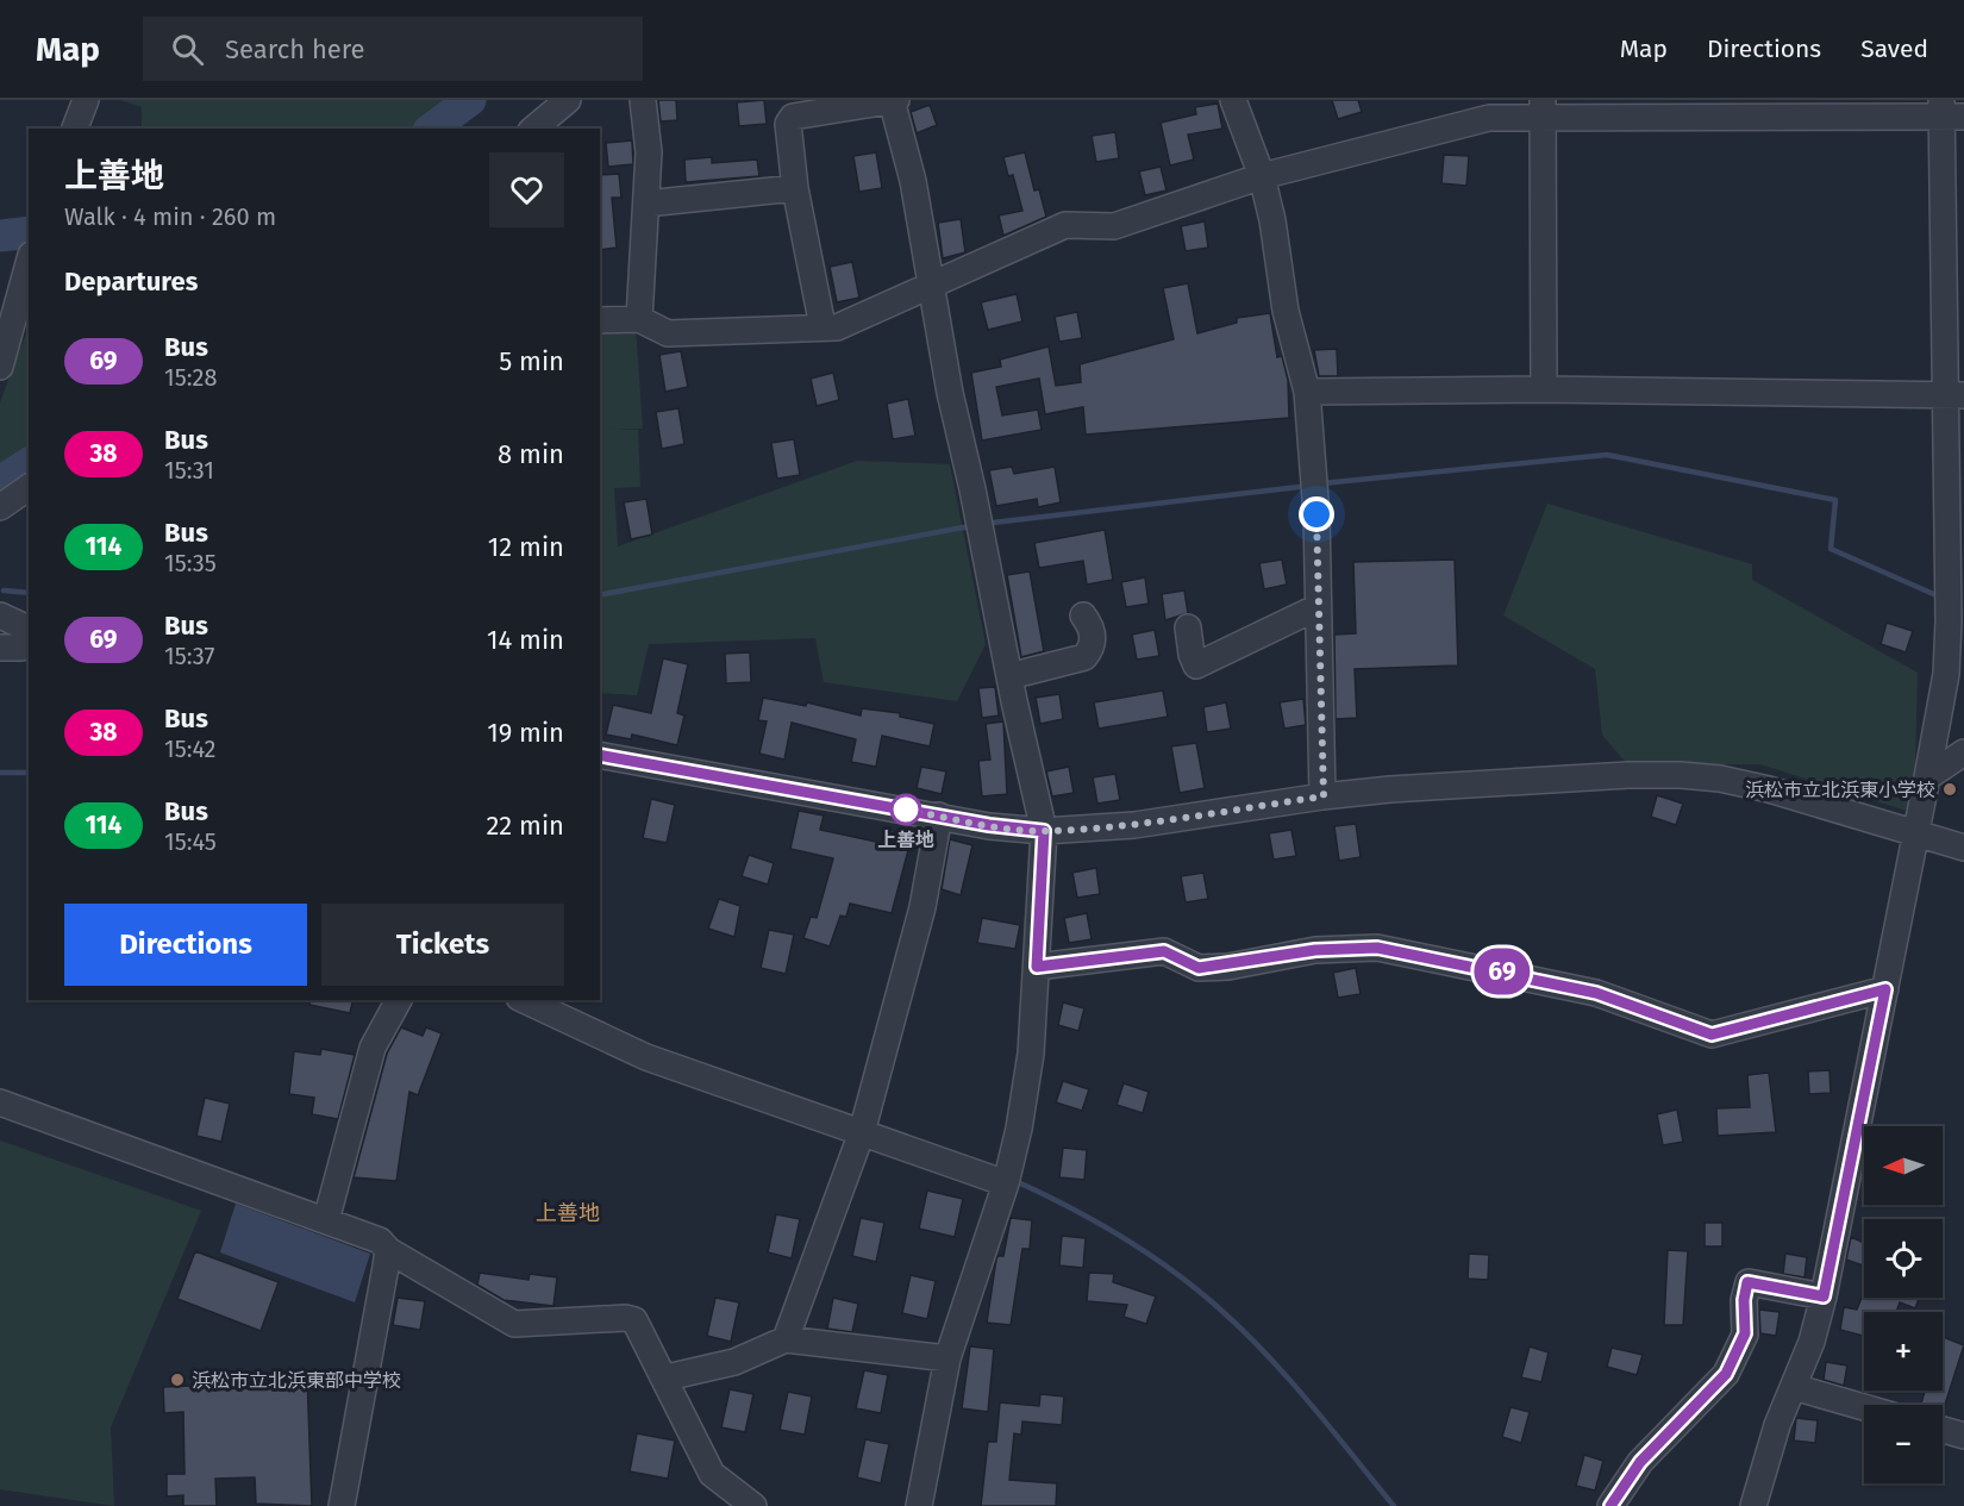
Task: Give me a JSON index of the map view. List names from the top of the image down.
{
  "districts": ["上善地"],
  "places": ["浜松市立北浜東小学校", "上善地", "浜松市立北浜東部中学校"],
  "lines": ["bus line 69"],
  "north": "left",
  "page": {
    "header": "Map",
    "search": "Search here",
    "nav": ["Map", "Directions", "Saved"],
    "on_map": "69",
    "heading": [
      ["上善地", "Walk · 4 min · 260 m"],
      "Departures"
    ],
    "list": [
      {
        "mark": "69",
        "name": "Bus",
        "note": "15:28",
        "value": "5 min"
      },
      {
        "mark": "38",
        "name": "Bus",
        "note": "15:31",
        "value": "8 min"
      },
      {
        "mark": "114",
        "name": "Bus",
        "note": "15:35",
        "value": "12 min"
      },
      {
        "mark": "69",
        "name": "Bus",
        "note": "15:37",
        "value": "14 min"
      },
      {
        "mark": "38",
        "name": "Bus",
        "note": "15:42",
        "value": "19 min"
      },
      {
        "mark": "114",
        "name": "Bus",
        "note": "15:45",
        "value": "22 min"
      }
    ],
    "buttons": ["Directions", "Tickets"],
    "map_buttons": ["+", "−"]
  }
}
